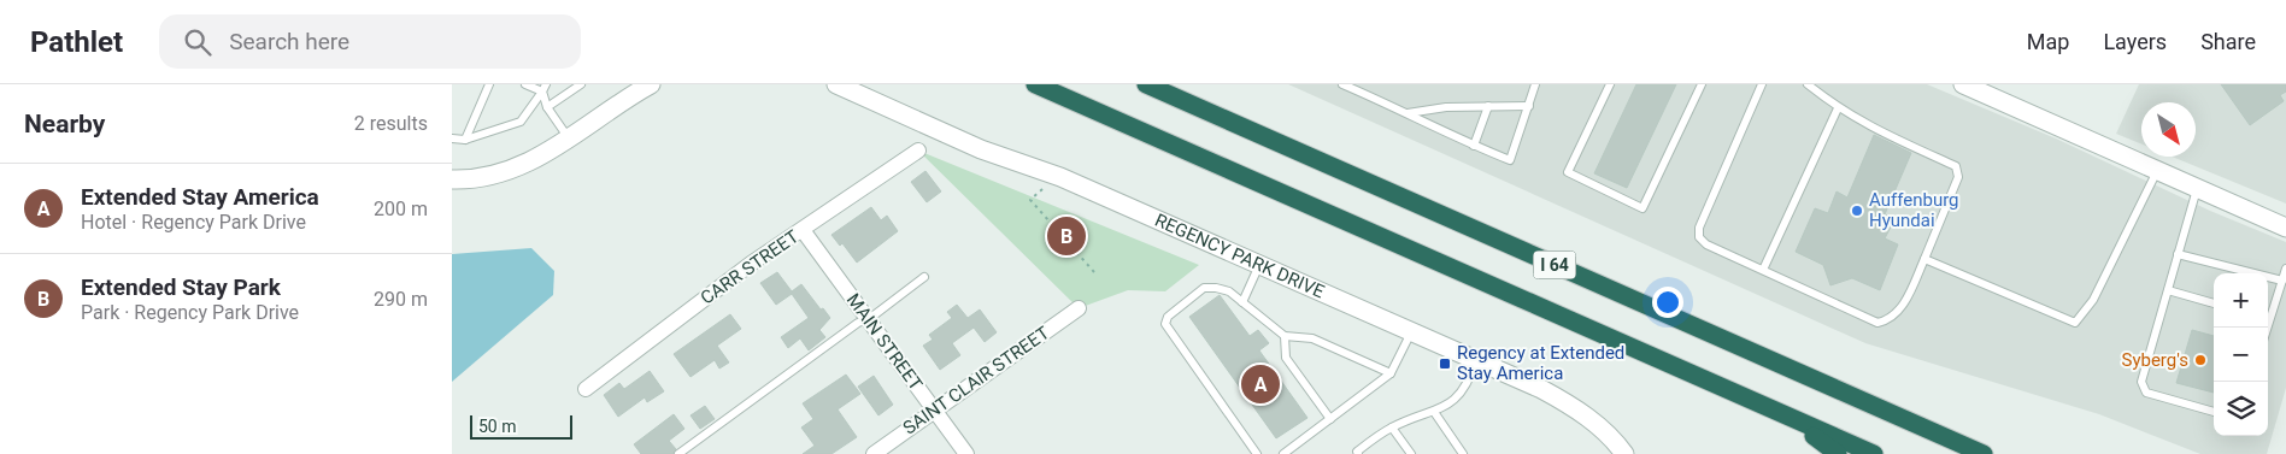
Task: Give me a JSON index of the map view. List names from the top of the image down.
{
  "streets": {
    "highway": ["I 64"],
    "street": [
      "REGENCY PARK DRIVE",
      "CARR STREET",
      "MAIN STREET",
      "SAINT CLAIR STREET"
    ]
  },
  "crossings": [
    ["CARR STREET", "MAIN STREET"],
    ["MAIN STREET", "SAINT CLAIR STREET"]
  ],
  "places": {
    "other": ["Auffenburg Hyundai", "Syberg's"],
    "transit": ["Regency at Extended Stay America"]
  },
  "scale_bar": "50 m",
  "north": "bottom right",
  "page": {
    "header": "Pathlet",
    "search": "Search here",
    "nav": ["Map", "Layers", "Share"],
    "heading": ["Nearby", "2 results"],
    "list": [
      {
        "mark": "A",
        "name": "Extended Stay America",
        "note": "Hotel · Regency Park Drive",
        "value": "200 m"
      },
      {
        "mark": "B",
        "name": "Extended Stay Park",
        "note": "Park · Regency Park Drive",
        "value": "290 m"
      }
    ],
    "pins": ["B", "A"],
    "map_buttons": ["+", "−"],
    "scale": "50 m"
  }
}
